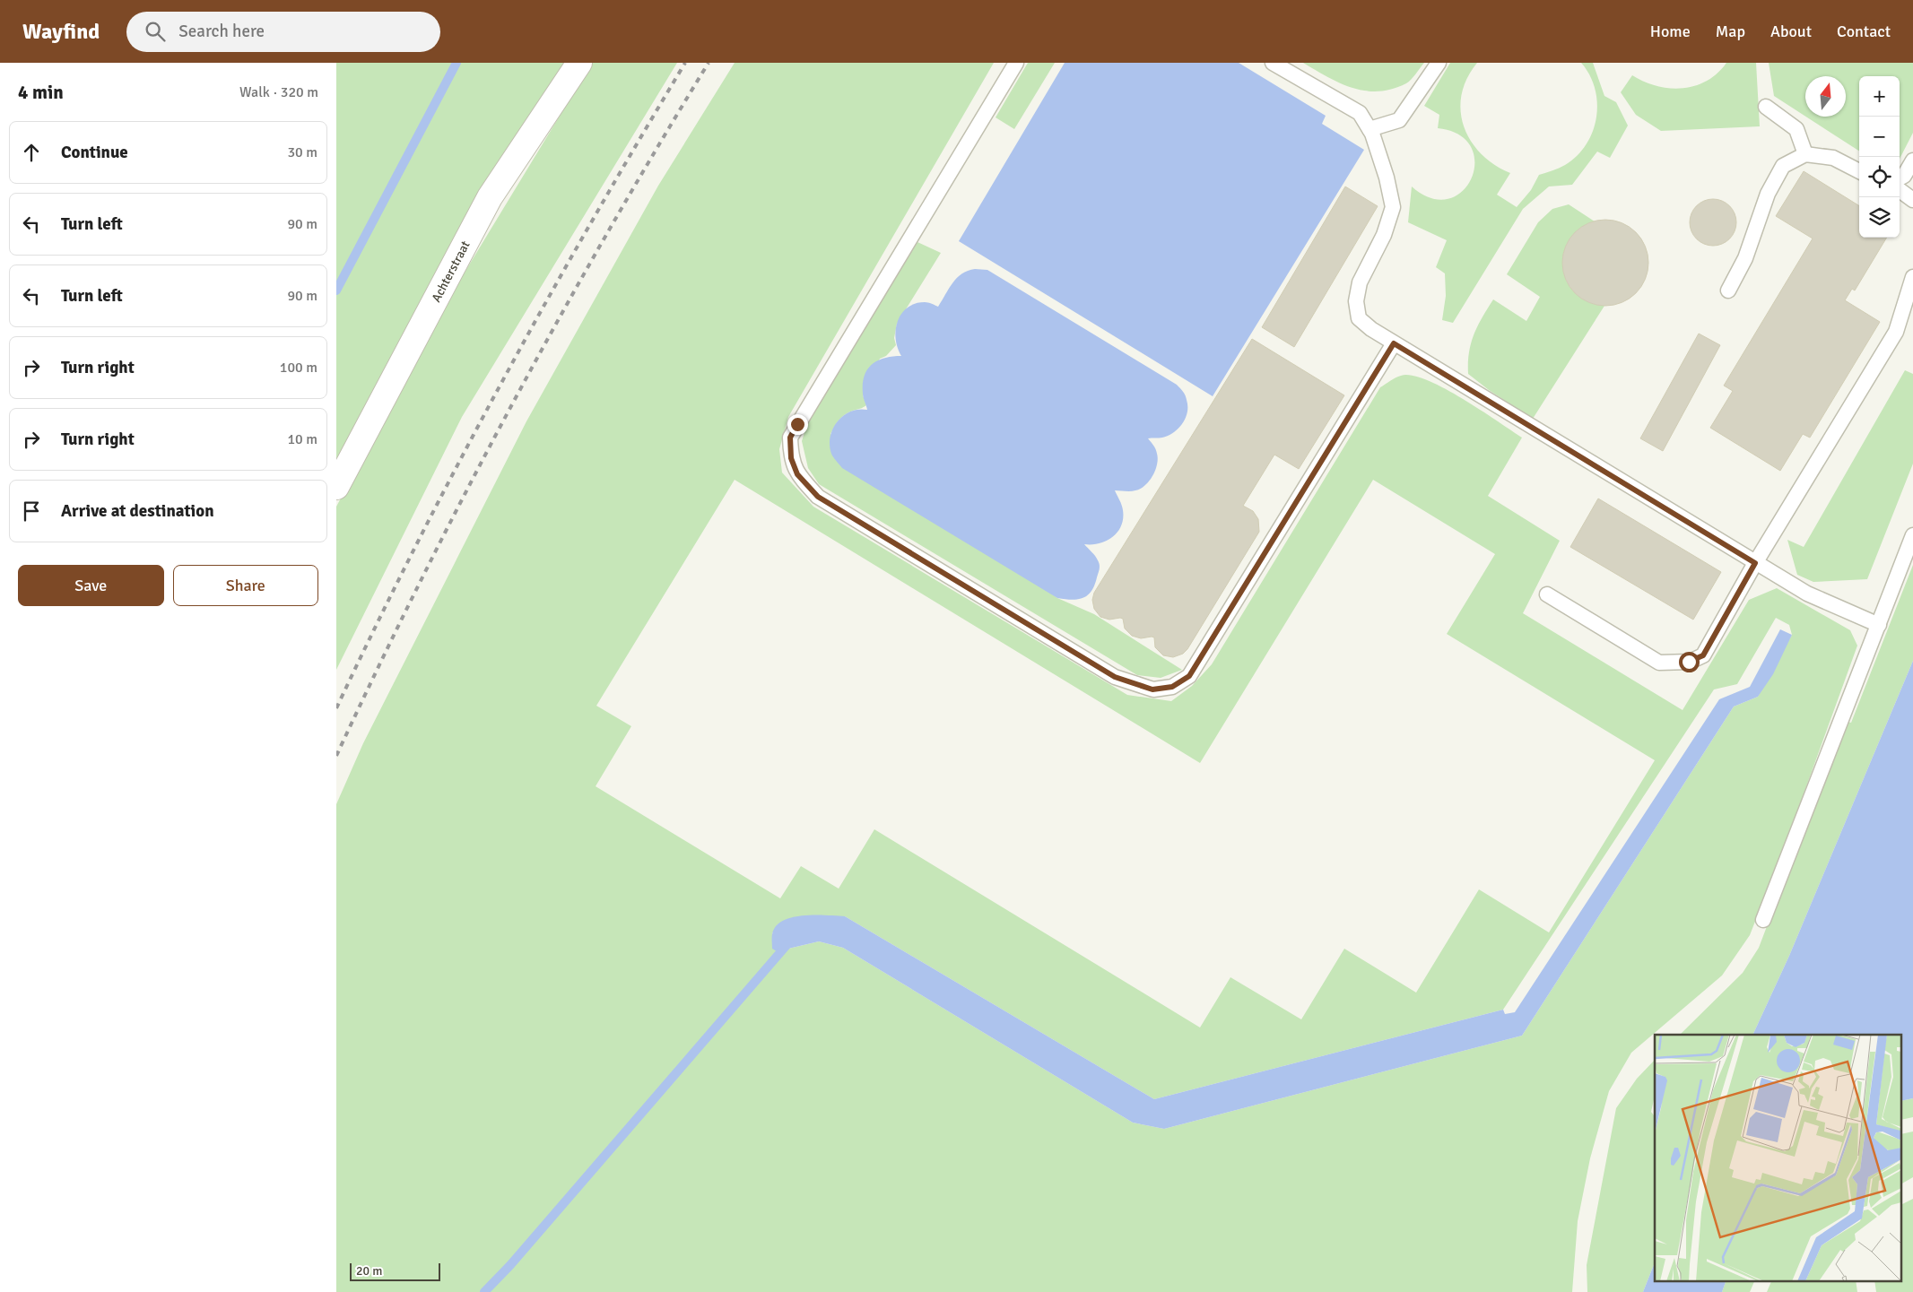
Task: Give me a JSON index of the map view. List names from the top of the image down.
{
  "streets": {
    "street": ["Achterstraat"]
  },
  "scale_bar": "20 m",
  "north": "top",
  "page": {
    "header": "Wayfind",
    "search": "Search here",
    "nav": [
      "Home",
      "Map",
      "About",
      "Contact"
    ],
    "heading": ["4 min", "Walk · 320 m"],
    "map_buttons": ["+", "−"],
    "list": [
      ["Continue", "30 m"],
      ["Turn left", "90 m"],
      ["Turn left", "90 m"],
      ["Turn right", "100 m"],
      ["Turn right", "10 m"],
      "Arrive at destination"
    ],
    "buttons": ["Save", "Share"],
    "scale": "20 m"
  }
}
